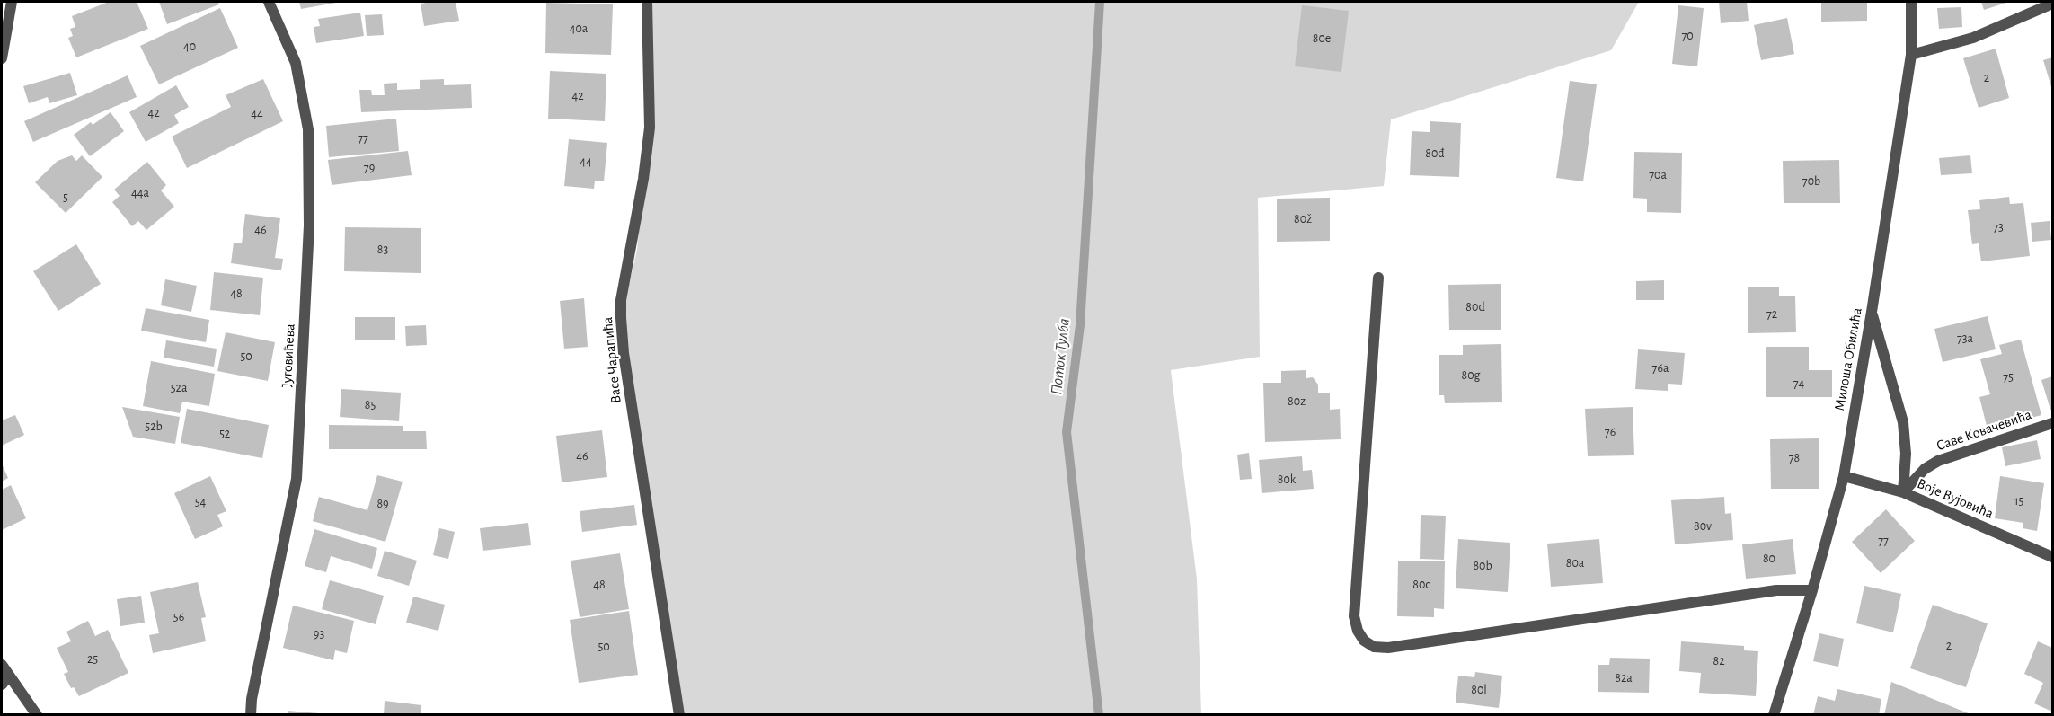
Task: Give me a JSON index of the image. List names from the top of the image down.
{
  "streets": {
    "street": [
      "Југовићева",
      "Милоша Обилића",
      "Васе Чарапића",
      "Саве Ковачевића",
      "Воје Вујовића"
    ]
  },
  "crossings": [
    ["Милоша Обилића", "Воје Вујовића"],
    ["Саве Ковачевића", "Воје Вујовића"]
  ],
  "water": ["Поток Тулба"],
  "house_numbers": [
    "40a",
    "70",
    "80e",
    "40",
    "2",
    "42",
    "42",
    "44",
    "77",
    "80đ",
    "44",
    "79",
    "70a",
    "70b",
    "44a",
    "5",
    "80ž",
    "73",
    "46",
    "83",
    "48",
    "80d",
    "72",
    "73a",
    "50",
    "76a",
    "80g",
    "75",
    "74",
    "52a",
    "80z",
    "85",
    "52b",
    "76",
    "52",
    "46",
    "78",
    "80k",
    "15",
    "54",
    "89",
    "80v",
    "77",
    "80",
    "80a",
    "80b",
    "48",
    "80c",
    "56",
    "93",
    "2",
    "50",
    "25",
    "82",
    "82a",
    "80l"
  ]
}
